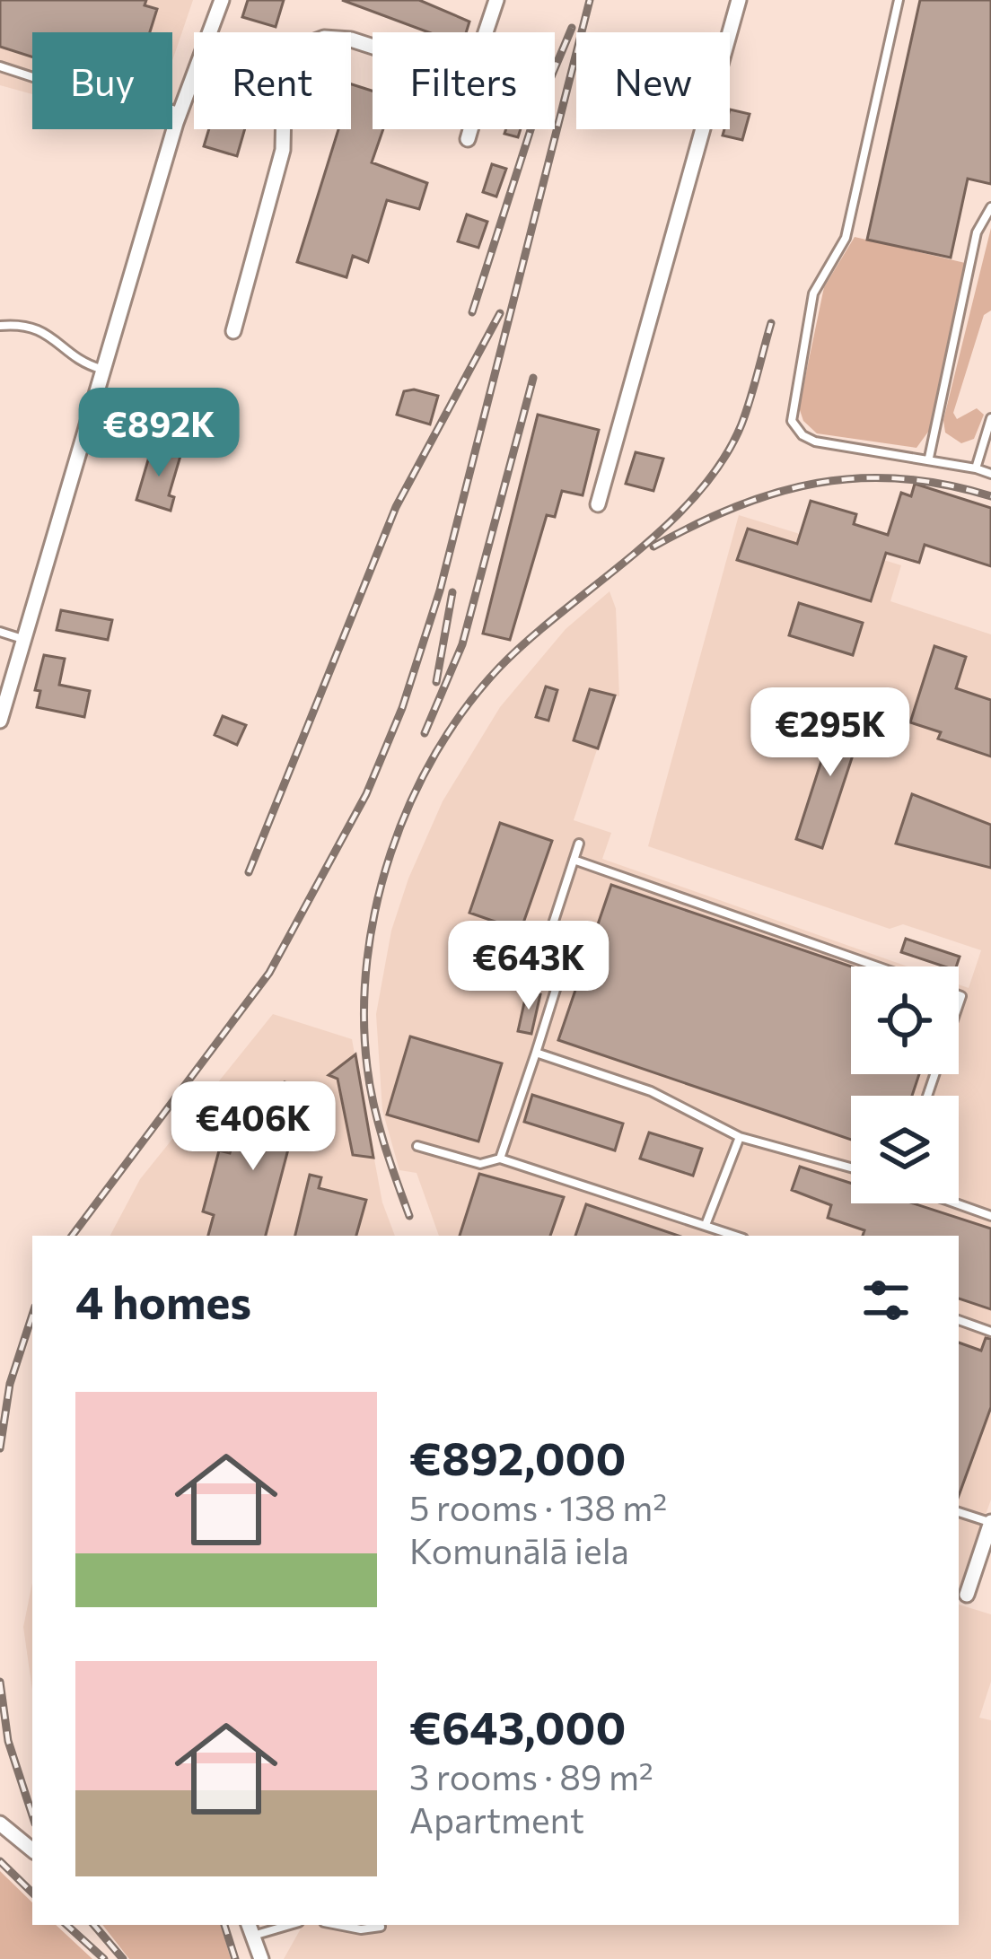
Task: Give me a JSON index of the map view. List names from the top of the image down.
{
  "page": {
    "chip": [
      "Buy",
      "Rent",
      "Filters",
      "New"
    ],
    "price": [
      "€892K",
      "€295K",
      "€643K",
      "€406K"
    ],
    "heading": "4 homes",
    "list": [
      {
        "name": "€892,000",
        "note": "5 rooms · 138 m² · Komunālā iela"
      },
      {
        "name": "€643,000",
        "note": "3 rooms · 89 m² · Apartment"
      }
    ]
  }
}
